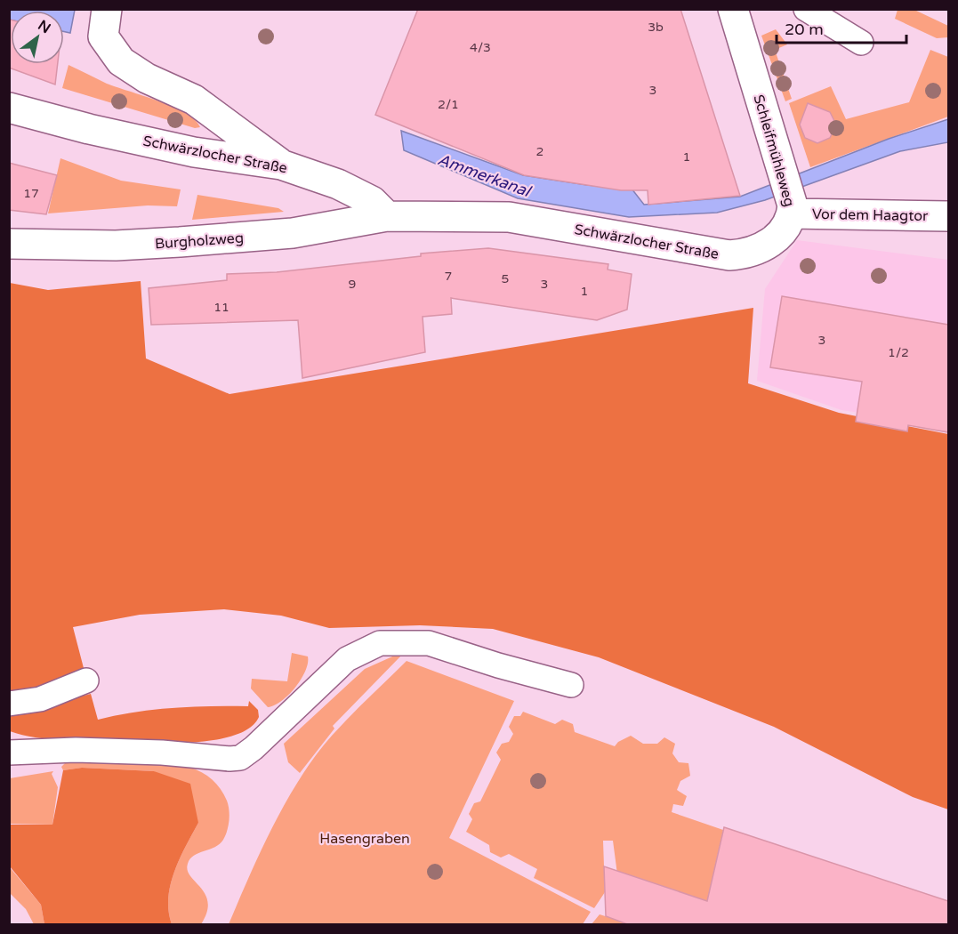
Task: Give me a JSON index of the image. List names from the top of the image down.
{
  "streets": {
    "street": [
      "Schleifmühleweg",
      "Schwärzlocher Straße",
      "Vor dem Haagtor",
      "Burgholzweg"
    ]
  },
  "crossings": [
    ["Schleifmühleweg", "Schwärzlocher Straße"],
    ["Schleifmühleweg", "Vor dem Haagtor"],
    ["Schwärzlocher Straße", "Burgholzweg"]
  ],
  "water": ["Ammerkanal"],
  "parks": ["Hasengraben"],
  "house_numbers": [
    "3b",
    "4/3",
    "3",
    "2/1",
    "2",
    "1",
    "17",
    "7",
    "5",
    "9",
    "3",
    "1",
    "11",
    "3",
    "1/2"
  ],
  "scale_bar": "20 m",
  "north": "top right"
}
